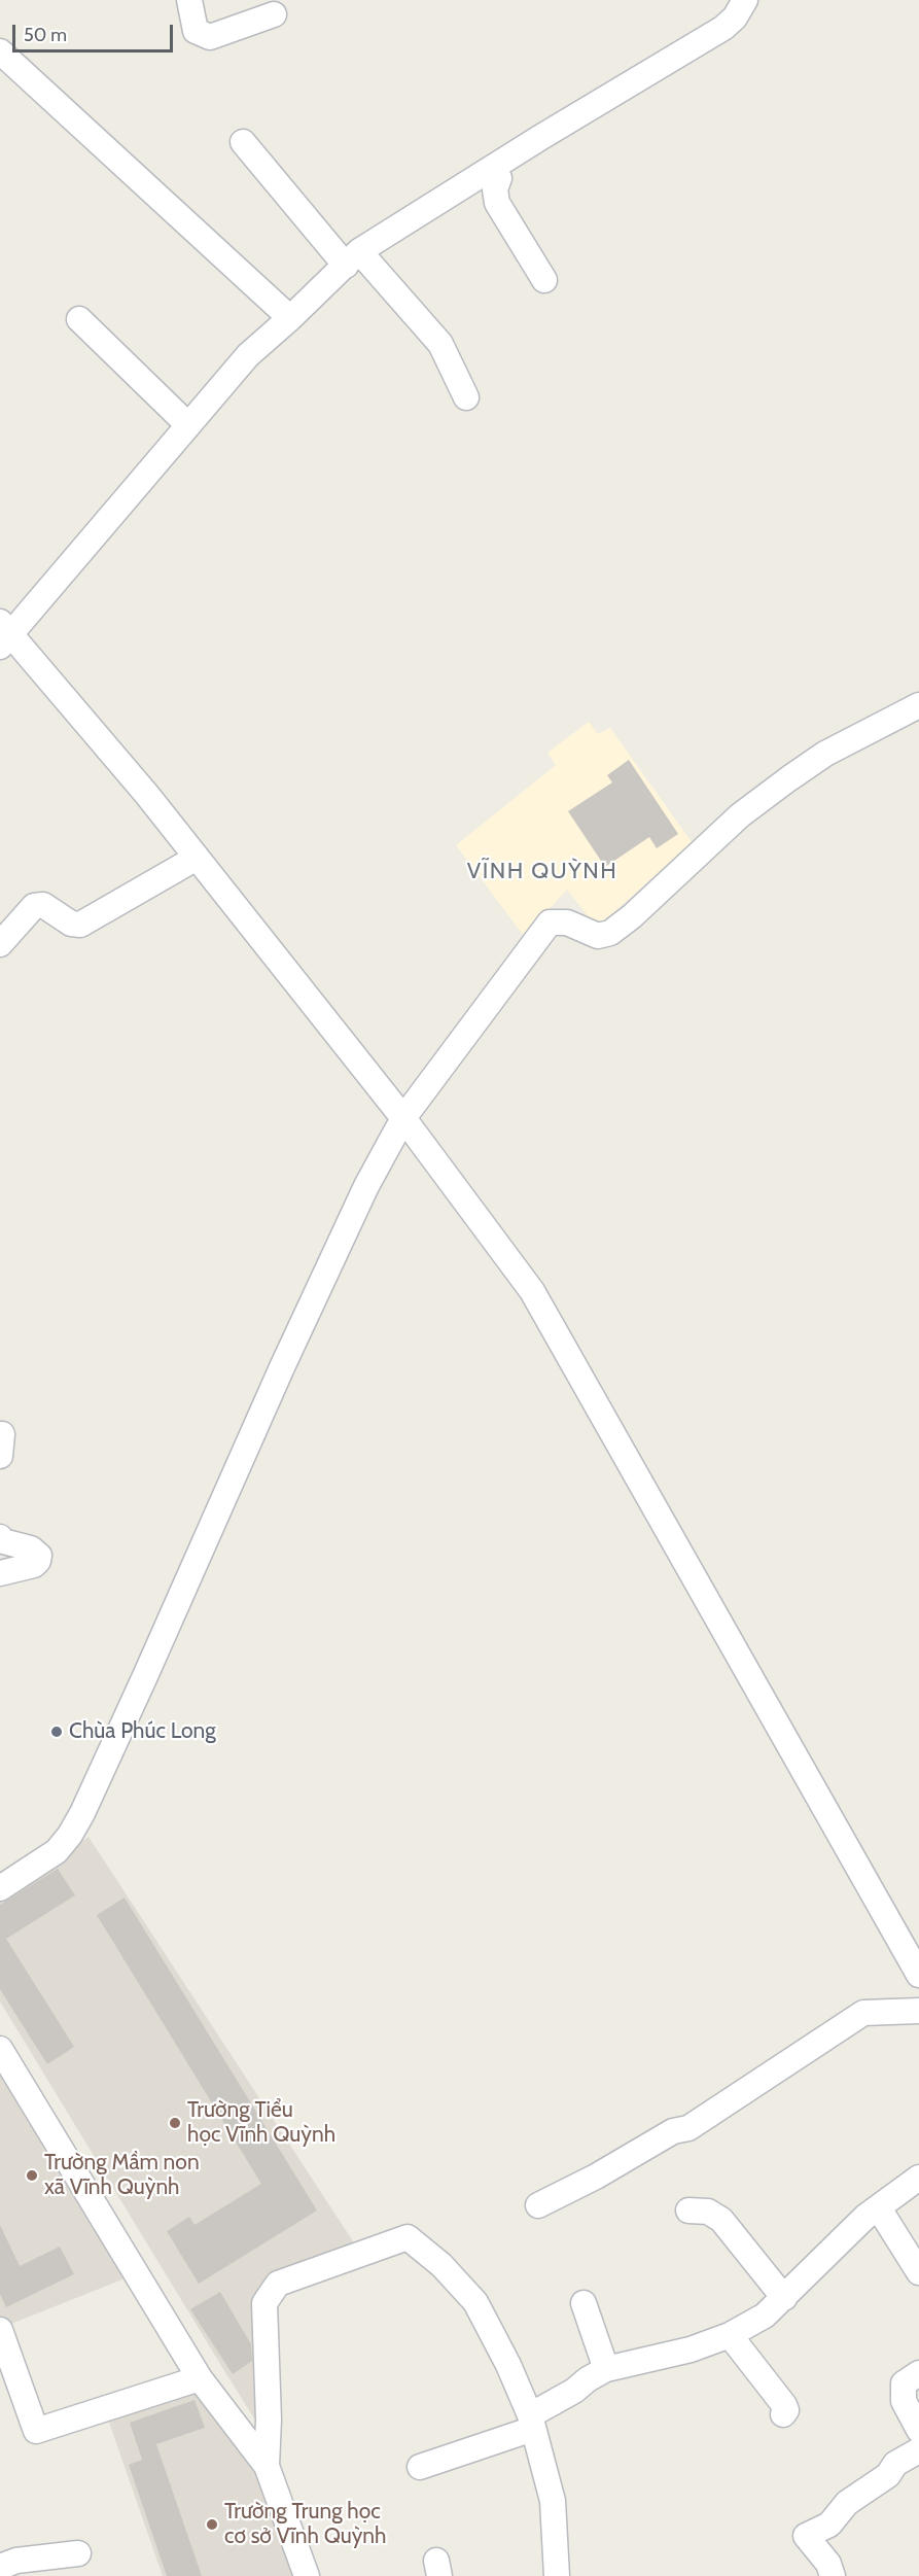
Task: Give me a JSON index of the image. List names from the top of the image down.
{
  "districts": ["VĨNH QUỲNH"],
  "places": [
    "Chùa Phúc Long",
    "Trường Tiểu học Vĩnh Quỳnh",
    "Trường Mầm non xã Vĩnh Quỳnh",
    "Trường Trung học cơ sở Vĩnh Quỳnh"
  ],
  "scale_bar": "50 m"
}
